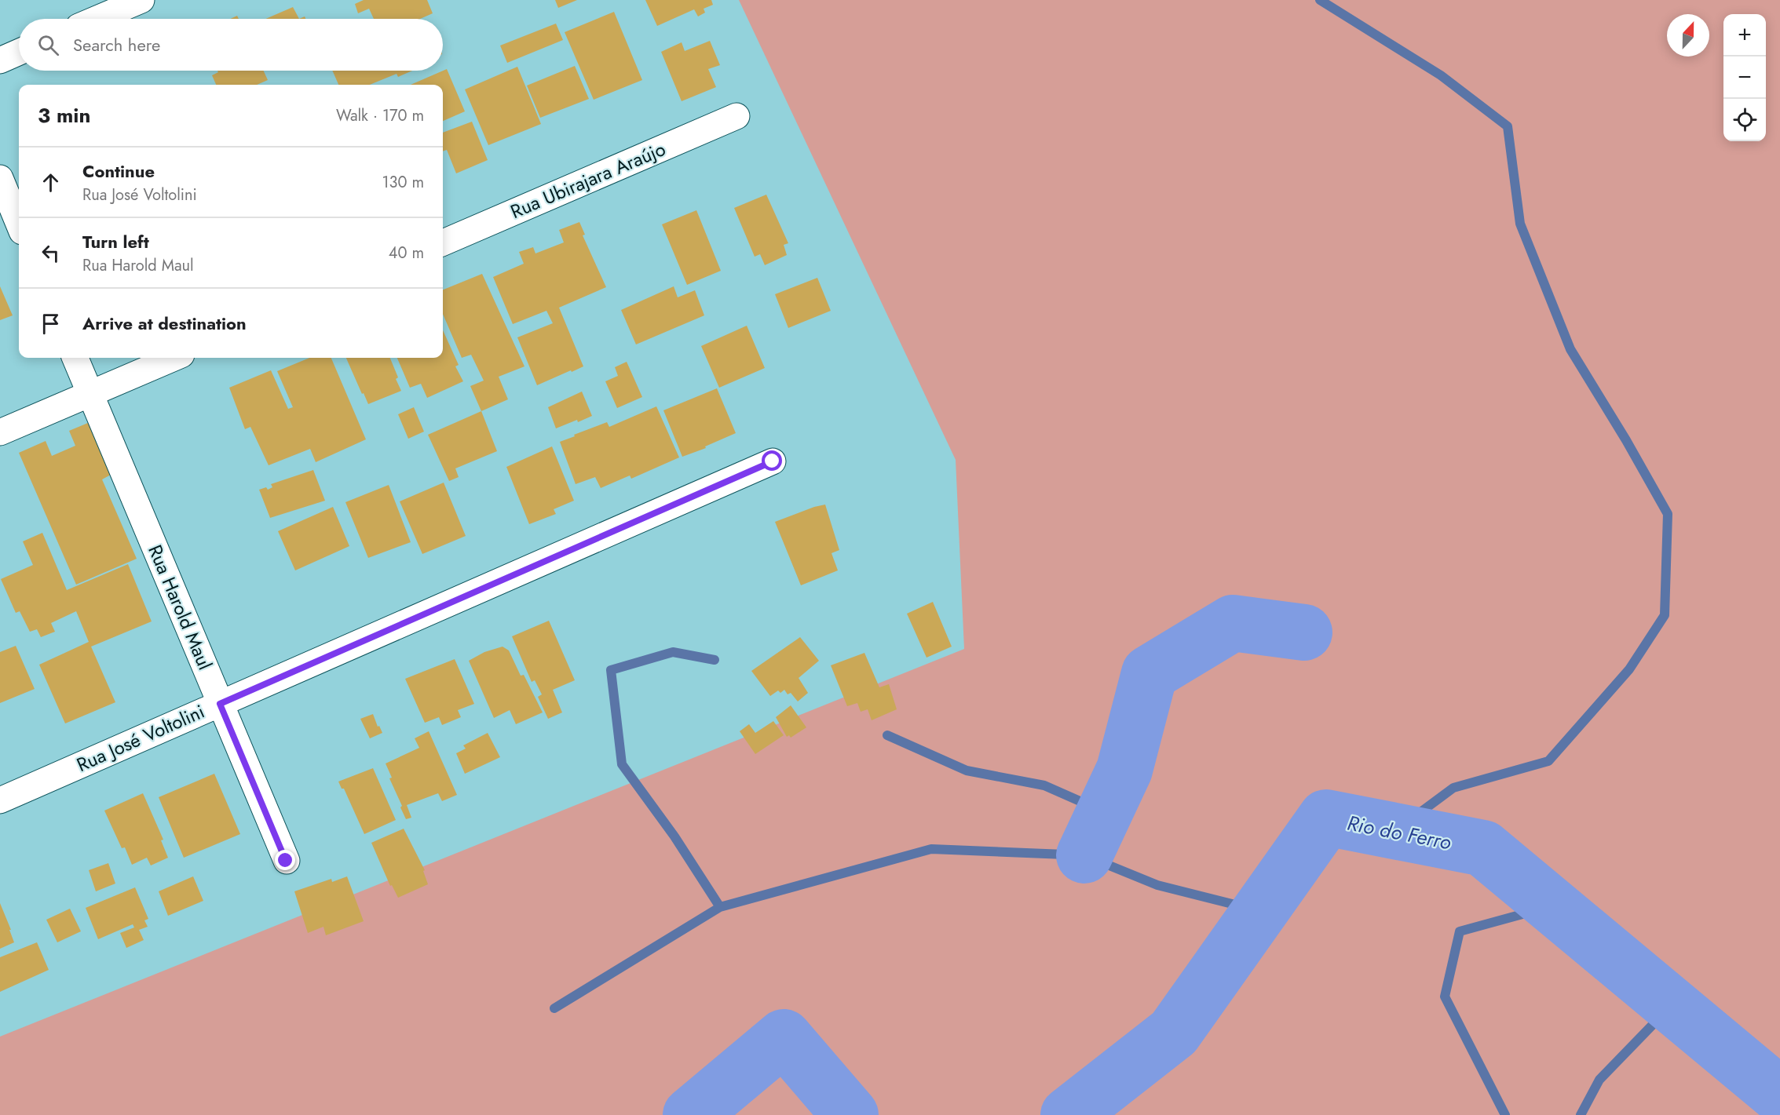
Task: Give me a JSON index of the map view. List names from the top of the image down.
{
  "streets": {
    "street": ["Rua Ubirajara Araújo", "Rua Harold Maul", "Rua José Voltolini"]
  },
  "crossings": [
    ["Rua Harold Maul", "Rua José Voltolini"]
  ],
  "water": ["Rio do Ferro"],
  "north": "top",
  "page": {
    "map_buttons": ["+", "−"],
    "search": "Search here",
    "heading": ["3 min", "Walk · 170 m"],
    "list": [
      ["Continue", "Rua José Voltolini", "130 m"],
      ["Turn left", "Rua Harold Maul", "40 m"],
      "Arrive at destination"
    ]
  }
}
